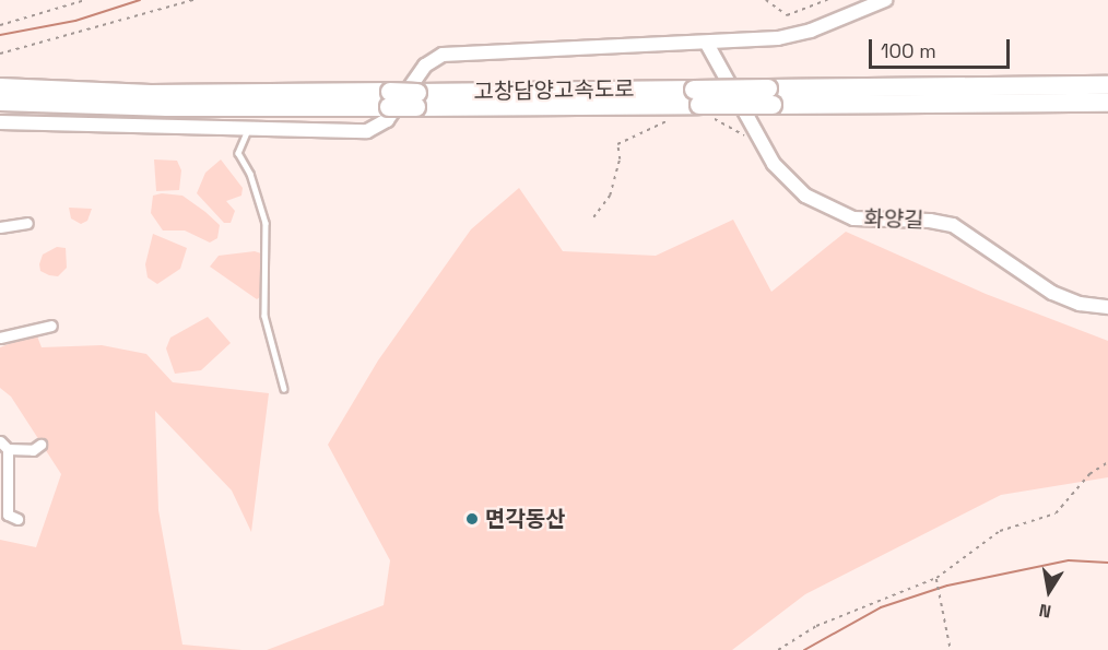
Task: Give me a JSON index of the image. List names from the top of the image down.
{
  "streets": {
    "highway": ["고창담양고속도로"],
    "street": ["화양길"]
  },
  "places": ["면각동산"],
  "scale_bar": "100 m",
  "north": "bottom"
}
